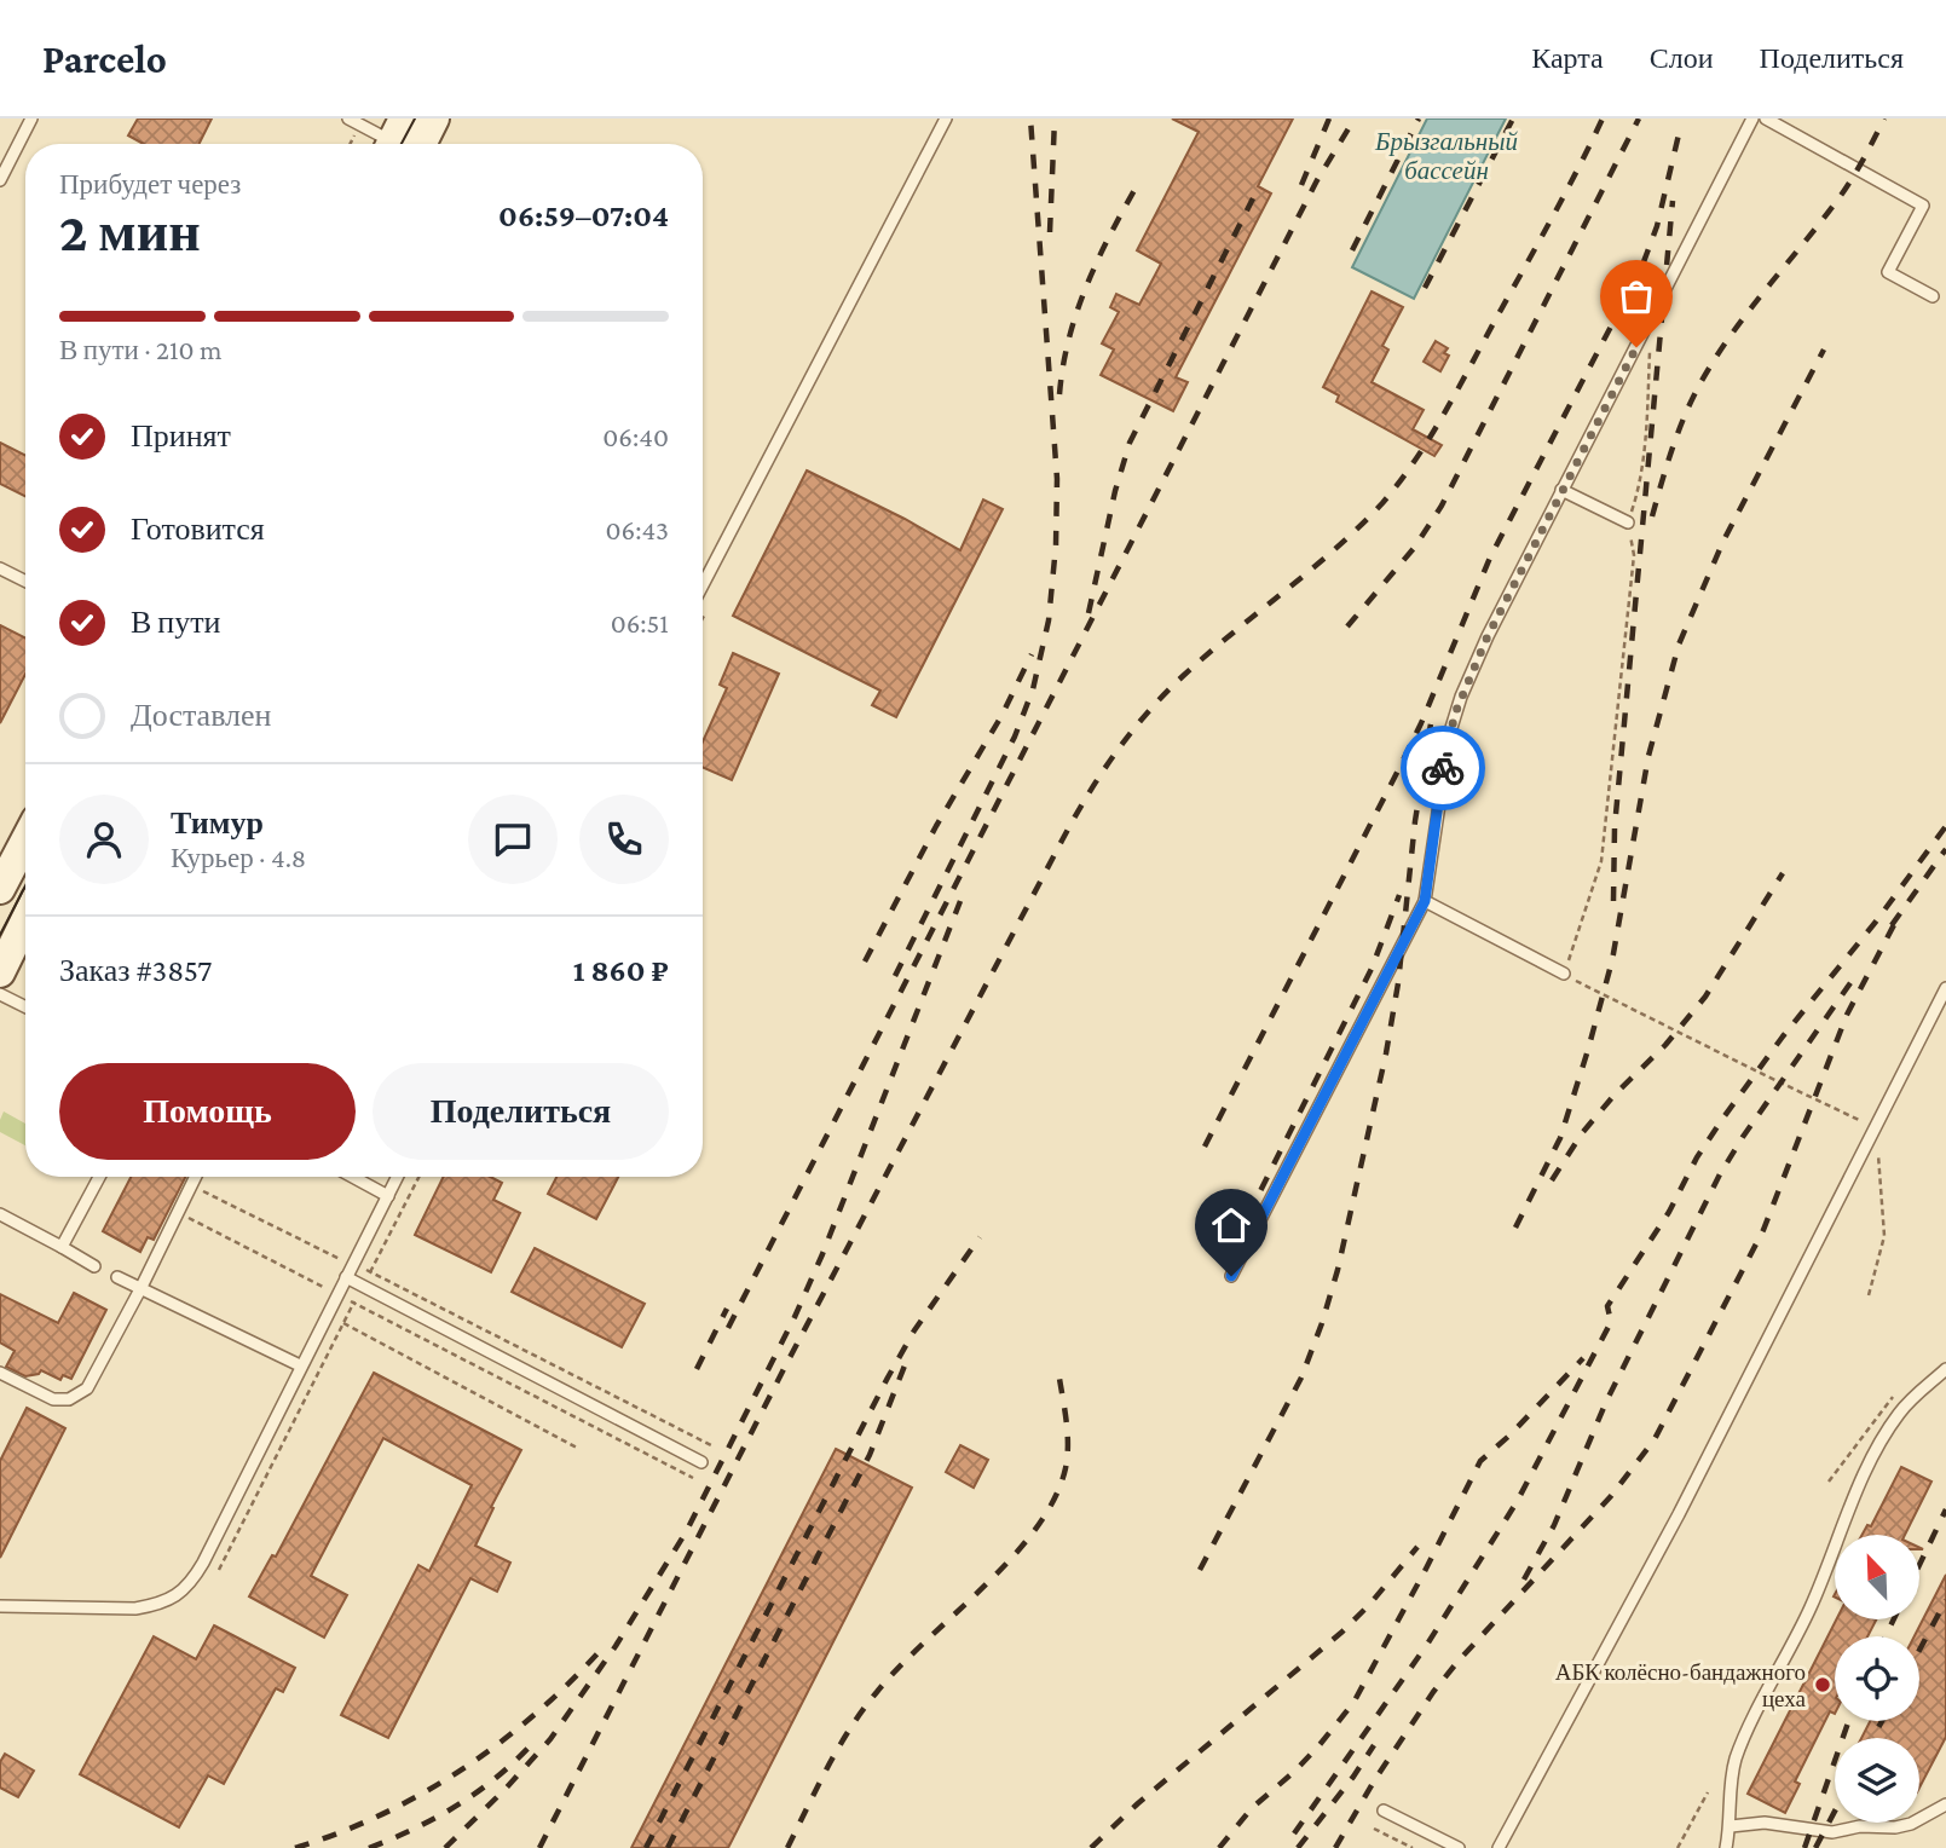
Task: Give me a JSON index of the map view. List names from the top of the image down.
{
  "water": ["Брызгальный бассейн"],
  "places": ["АБК колёсно-бандажного цеха"],
  "north": "top left",
  "page": {
    "header": "Parcelo",
    "nav": ["Карта", "Слои", "Поделиться"],
    "heading": ["2 мин", "Прибудет через", "06:59–07:04"],
    "panel": [
      "Тимур",
      "Курьер · 4.8",
      "Заказ #3857",
      "1 860 ₽"
    ],
    "bar": "В пути · 210 m",
    "list": [
      ["Принят", "06:40"],
      ["Готовится", "06:43"],
      ["В пути", "06:51"],
      "Доставлен"
    ],
    "buttons": ["Помощь", "Поделиться"]
  }
}
